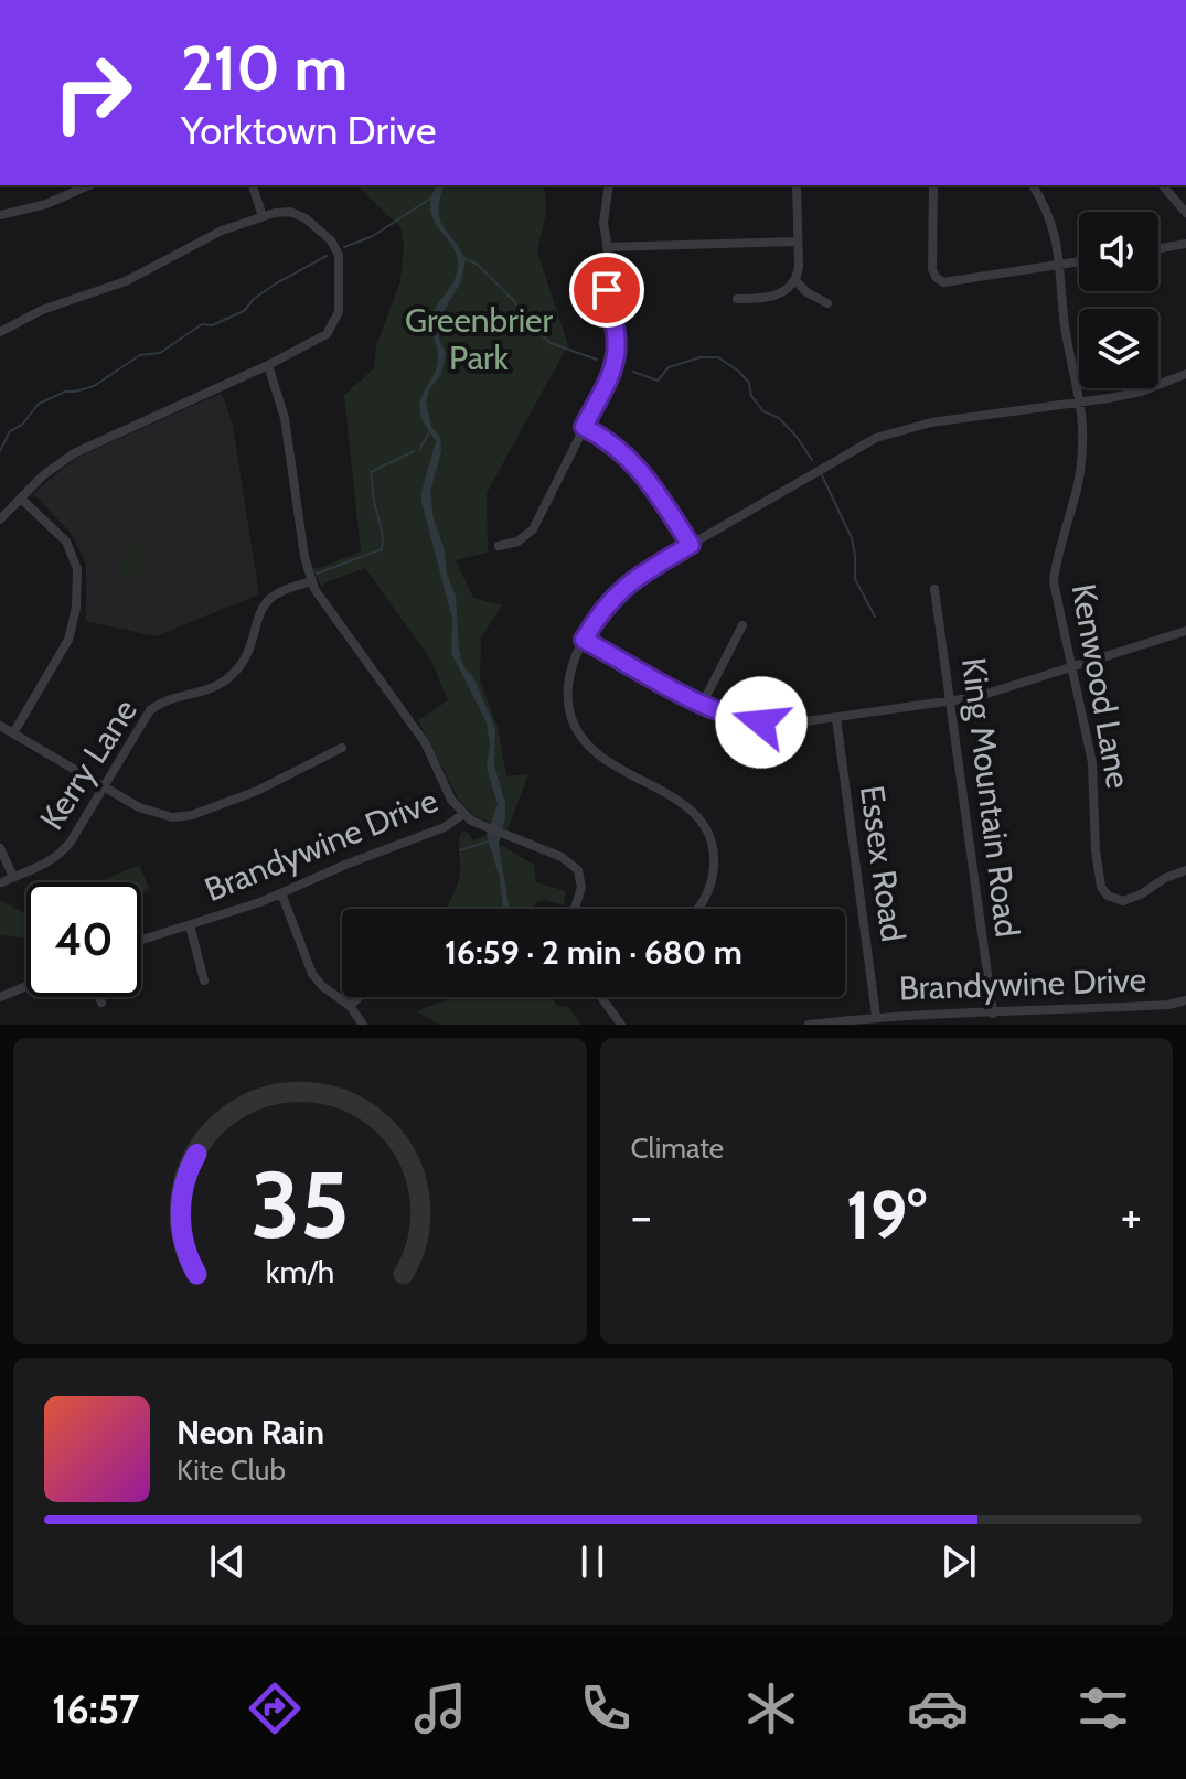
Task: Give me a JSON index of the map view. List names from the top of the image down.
{
  "streets": {
    "street": [
      "Kenwood Lane",
      "Kerry Lane",
      "King Mountain Road",
      "Brandywine Drive",
      "Essex Road"
    ]
  },
  "crossings": [
    ["King Mountain Road", "Brandywine Drive"],
    ["Brandywine Drive", "Essex Road"]
  ],
  "parks": ["Greenbrier Park"],
  "page": {
    "turn": ["210 m", "Yorktown Drive"],
    "limit": "40",
    "trip": "16:59 · 2 min · 680 m",
    "tile": "Climate",
    "heat": ["−", "19°", "+"],
    "song": ["Neon Rain", "Kite Club"],
    "tabs": "16:57",
    "gauge": ["35", "km/h"]
  }
}
